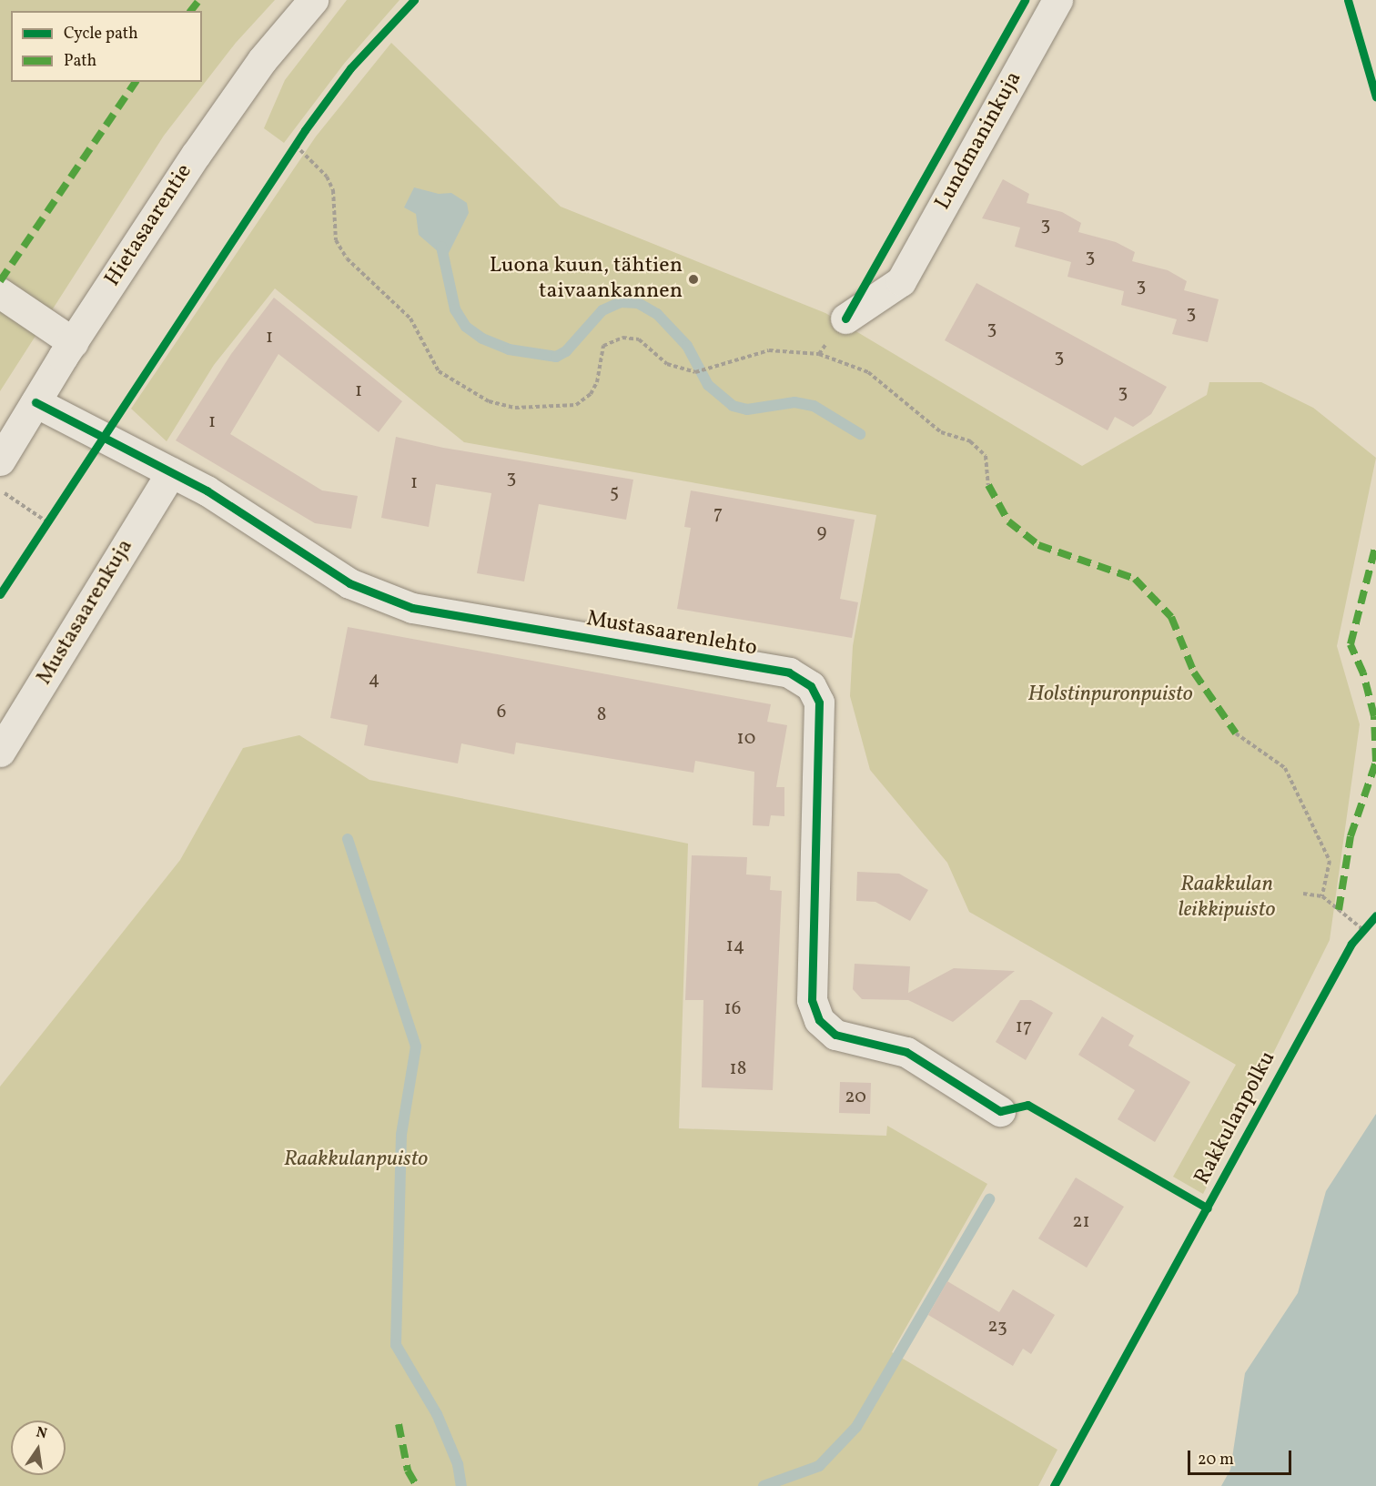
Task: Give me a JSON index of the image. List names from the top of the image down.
{
  "streets": {
    "street": [
      "Lundmaninkuja",
      "Hietasaarentie",
      "Mustasaarenkuja",
      "Mustasaarenlehto"
    ],
    "cycle path": ["Rakkulanpolku"]
  },
  "crossings": [
    ["Hietasaarentie", "Mustasaarenlehto"],
    ["Mustasaarenkuja", "Mustasaarenlehto"]
  ],
  "parks": ["Holstinpuronpuisto", "Raakkulan leikkipuisto", "Raakkulanpuisto"],
  "places": ["Luona kuun, tähtien taivaankannen"],
  "house_numbers": [
    "3",
    "3",
    "3",
    "3",
    "3",
    "1",
    "3",
    "1",
    "3",
    "1",
    "3",
    "1",
    "5",
    "7",
    "9",
    "4",
    "6",
    "8",
    "10",
    "14",
    "16",
    "17",
    "18",
    "20",
    "21",
    "23"
  ],
  "legend": ["Cycle path", "Path"],
  "scale_bar": "20 m",
  "north": "top"
}
